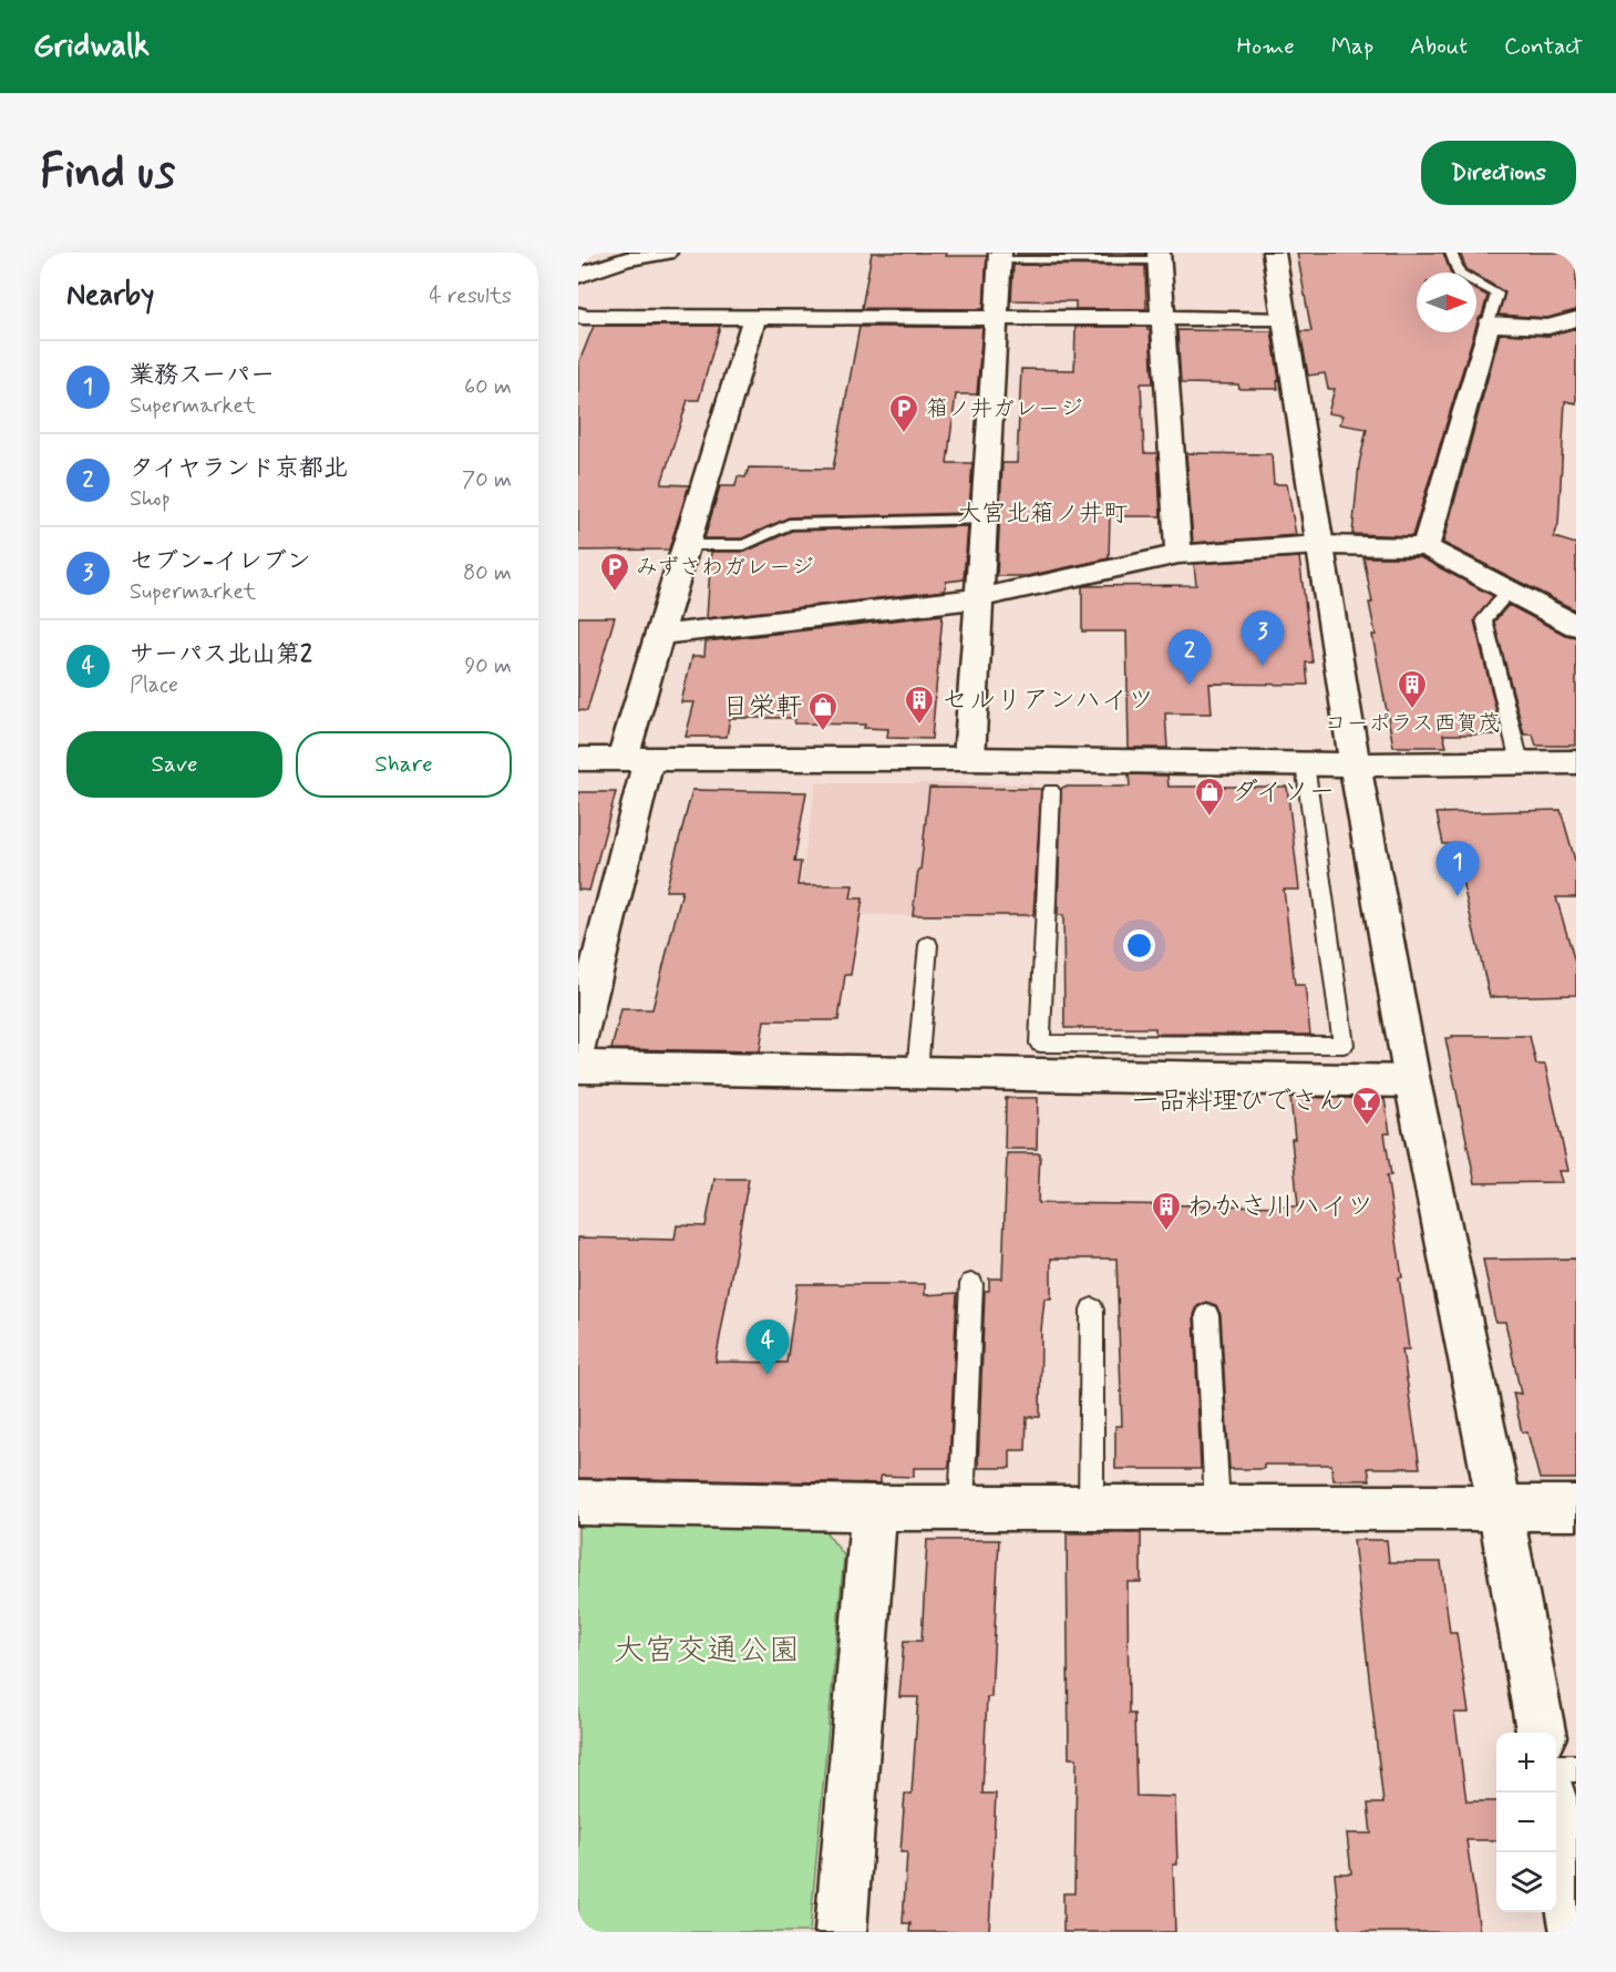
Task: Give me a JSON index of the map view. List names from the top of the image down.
{
  "districts": ["大宮北箱ノ井町"],
  "parks": ["大宮交通公園"],
  "places": {
    "parking": ["箱ノ井ガレージ", "みずさわガレージ"],
    "building": ["コーポラス西賀茂", "セルリアンハイツ", "わかさ川ハイツ"],
    "shop": ["日栄軒", "ダイソー"],
    "bar": ["一品料理ひでさん"]
  },
  "north": "right",
  "page": {
    "header": "Gridwalk",
    "nav": [
      "Home",
      "Map",
      "About",
      "Contact"
    ],
    "buttons": [
      "Directions",
      ["Save", "Share"]
    ],
    "title": "Find us",
    "heading": ["Nearby", "4 results"],
    "list": [
      {
        "mark": "1",
        "name": "業務スーパー",
        "note": "Supermarket",
        "value": "60 m"
      },
      {
        "mark": "2",
        "name": "タイヤランド京都北",
        "note": "Shop",
        "value": "70 m"
      },
      {
        "mark": "3",
        "name": "セブン-イレブン",
        "note": "Supermarket",
        "value": "80 m"
      },
      {
        "mark": "4",
        "name": "サーパス北山第2",
        "note": "Place",
        "value": "90 m"
      }
    ],
    "pins": [
      "3",
      "2",
      "1",
      "4"
    ],
    "map_buttons": ["+", "−"]
  }
}
